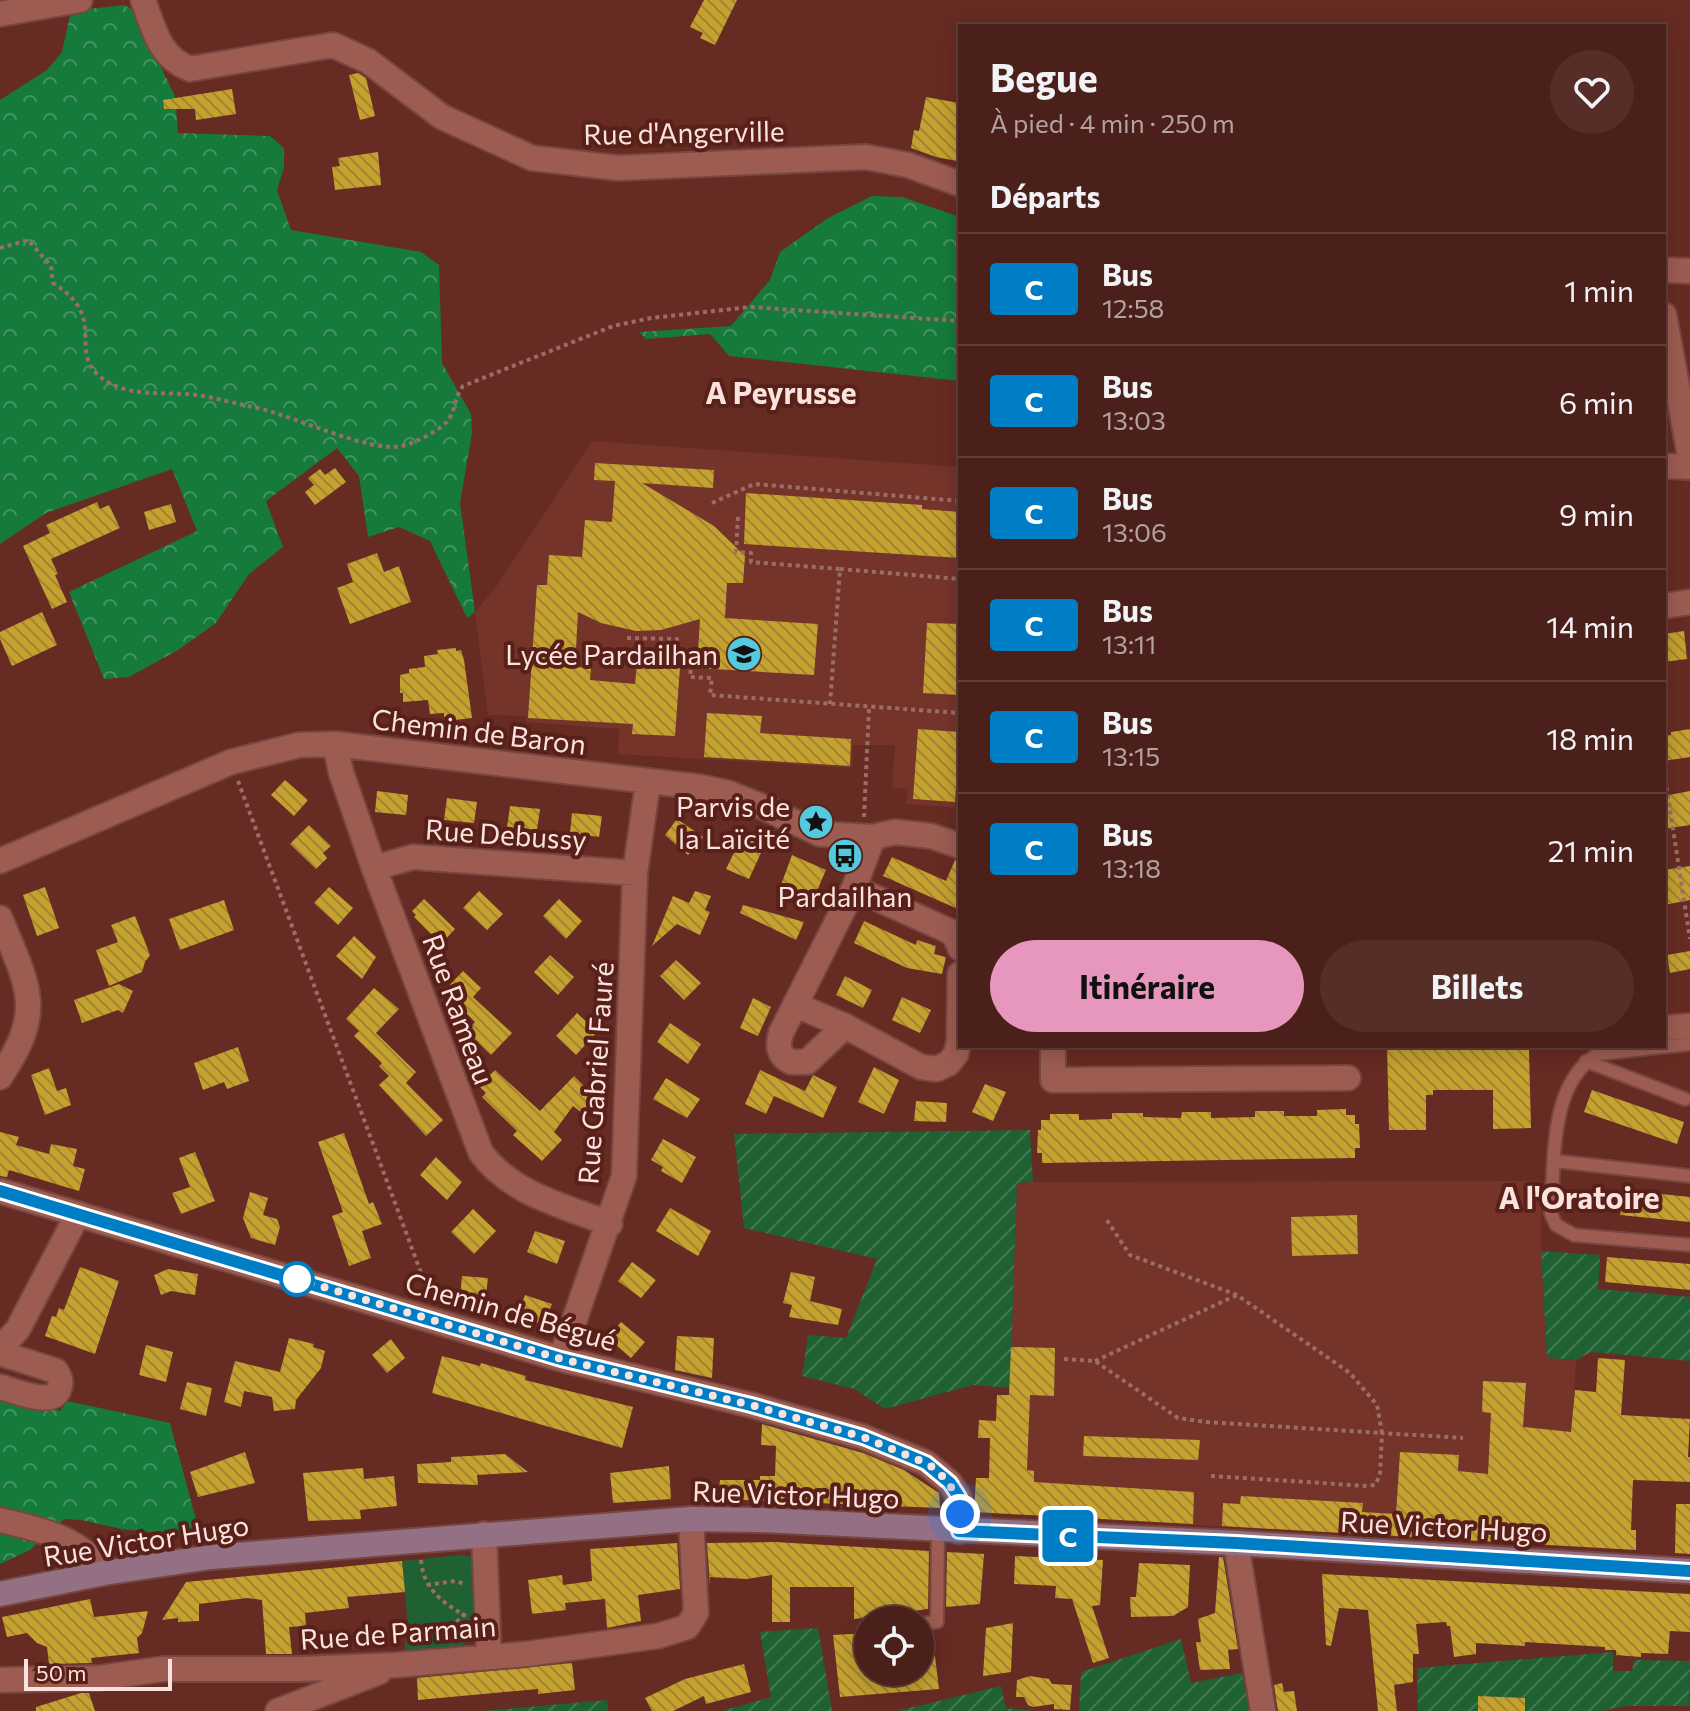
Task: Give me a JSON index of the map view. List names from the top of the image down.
{
  "streets": {
    "main road": ["Rue Victor Hugo"],
    "street": [
      "Rue d'Angerville",
      "Chemin de Baron",
      "Rue Debussy",
      "Rue Rameau",
      "Rue Gabriel Fauré",
      "Chemin de Bégué",
      "Rue de Parmain"
    ]
  },
  "crossings": [
    ["Chemin de Baron", "Rue Rameau"],
    ["Chemin de Baron", "Rue Gabriel Fauré"],
    ["Rue Debussy", "Rue Rameau"],
    ["Rue Debussy", "Rue Gabriel Fauré"],
    ["Rue Rameau", "Rue Gabriel Fauré"],
    ["Rue Gabriel Fauré", "Chemin de Bégué"],
    ["Chemin de Bégué", "Rue Victor Hugo"],
    ["Rue Victor Hugo", "Rue de Parmain"]
  ],
  "districts": ["A Peyrusse", "A l'Oratoire"],
  "places": {
    "school or university": ["Lycée Pardailhan"],
    "place": ["Parvis de la Laïcité"],
    "bus stop": ["Pardailhan"]
  },
  "lines": ["bus line C"],
  "scale_bar": "50 m",
  "page": {
    "on_map": "C",
    "heading": [
      ["Begue", "À pied · 4 min · 250 m"],
      "Départs"
    ],
    "list": [
      {
        "mark": "C",
        "name": "Bus",
        "note": "12:58",
        "value": "1 min"
      },
      {
        "mark": "C",
        "name": "Bus",
        "note": "13:03",
        "value": "6 min"
      },
      {
        "mark": "C",
        "name": "Bus",
        "note": "13:06",
        "value": "9 min"
      },
      {
        "mark": "C",
        "name": "Bus",
        "note": "13:11",
        "value": "14 min"
      },
      {
        "mark": "C",
        "name": "Bus",
        "note": "13:15",
        "value": "18 min"
      },
      {
        "mark": "C",
        "name": "Bus",
        "note": "13:18",
        "value": "21 min"
      }
    ],
    "buttons": ["Itinéraire", "Billets"],
    "scale": "50 m"
  }
}
